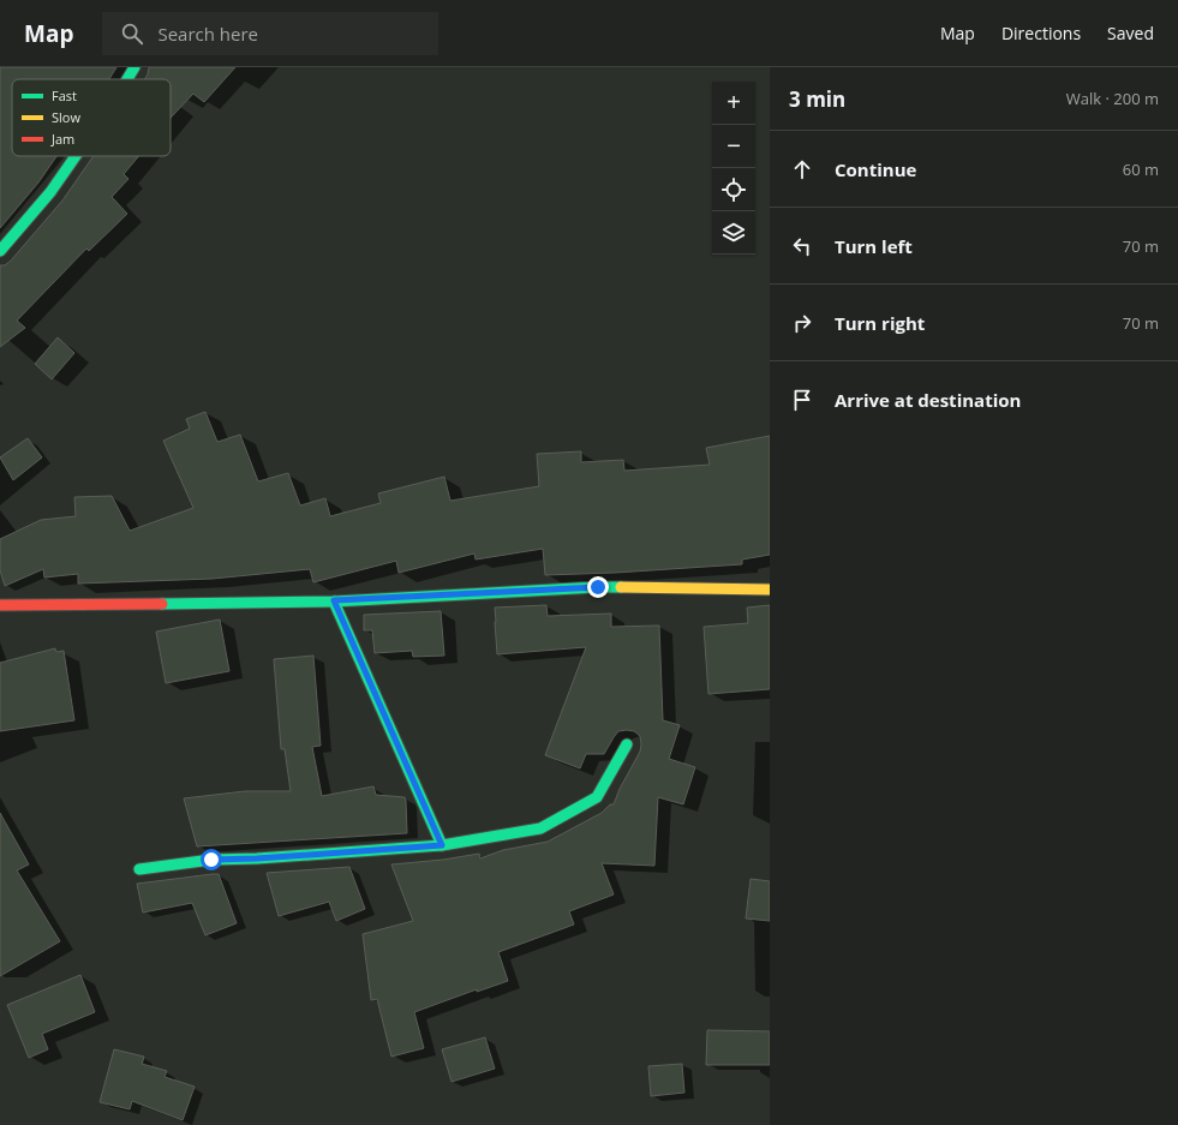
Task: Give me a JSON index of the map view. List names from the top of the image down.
{
  "legend": ["Fast", "Slow", "Jam"],
  "page": {
    "header": "Map",
    "search": "Search here",
    "nav": ["Map", "Directions", "Saved"],
    "heading": ["3 min", "Walk · 200 m"],
    "map_buttons": ["+", "−"],
    "list": [
      ["Continue", "60 m"],
      ["Turn left", "70 m"],
      ["Turn right", "70 m"],
      "Arrive at destination"
    ]
  }
}
